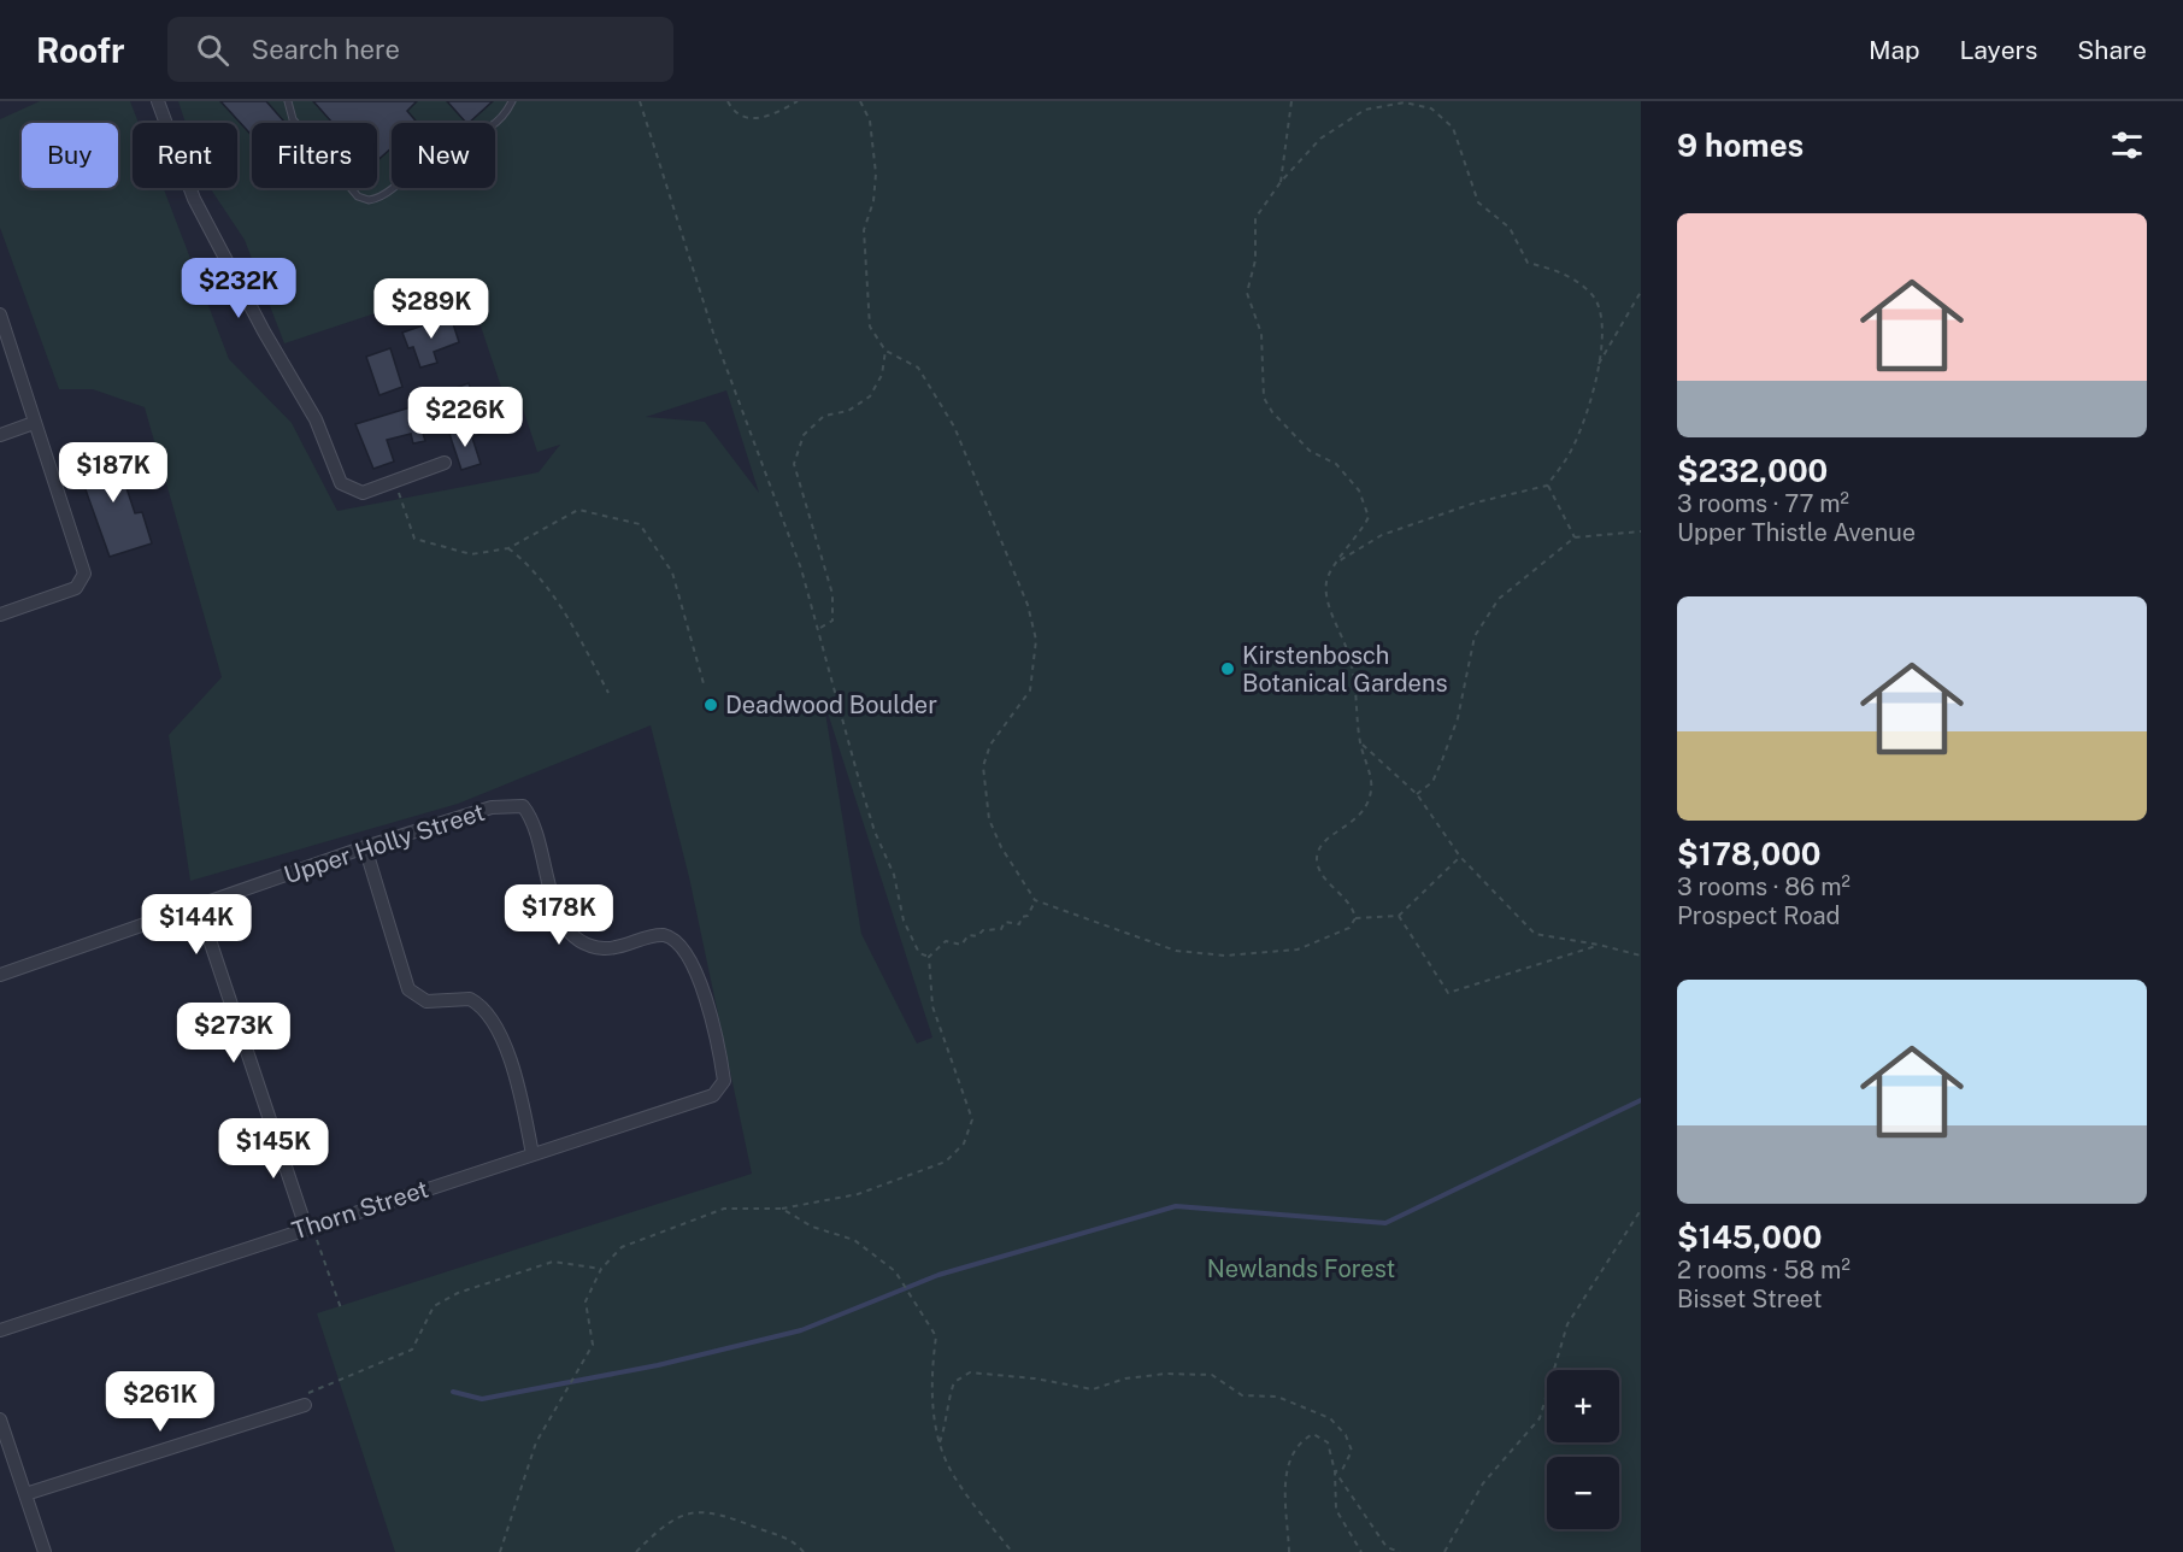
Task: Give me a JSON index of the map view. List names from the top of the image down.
{
  "streets": {
    "street": ["Upper Holly Street", "Thorn Street"]
  },
  "crossings": [
    ["Upper Holly Street", "Thorn Street"]
  ],
  "parks": ["Newlands Forest"],
  "places": ["Kirstenbosch Botanical Gardens", "Deadwood Boulder"],
  "page": {
    "header": "Roofr",
    "search": "Search here",
    "nav": ["Map", "Layers", "Share"],
    "heading": "9 homes",
    "chip": [
      "Buy",
      "Rent",
      "Filters",
      "New"
    ],
    "list": [
      {
        "name": "$232,000",
        "note": "3 rooms · 77 m² · Upper Thistle Avenue"
      },
      {
        "name": "$178,000",
        "note": "3 rooms · 86 m² · Prospect Road"
      },
      {
        "name": "$145,000",
        "note": "2 rooms · 58 m² · Bisset Street"
      }
    ],
    "price": [
      "$232K",
      "$289K",
      "$226K",
      "$187K",
      "$178K",
      "$144K",
      "$273K",
      "$145K",
      "$261K"
    ],
    "map_buttons": ["+", "−"]
  }
}
